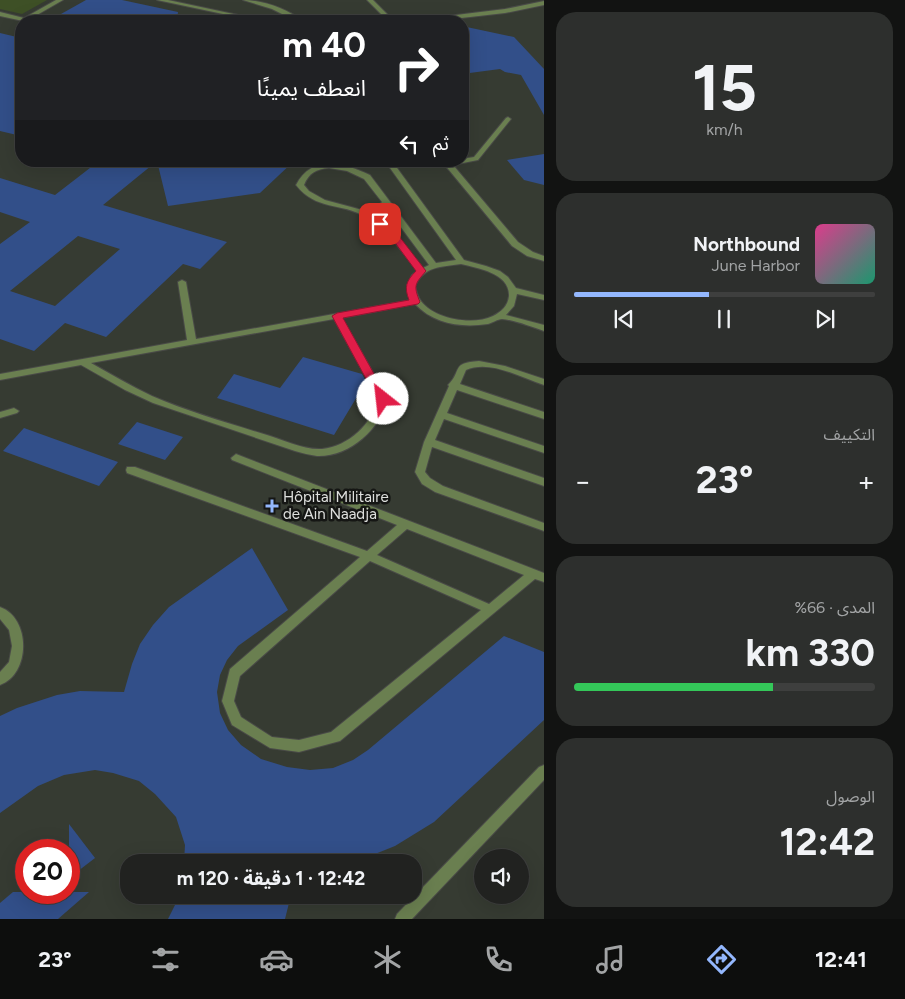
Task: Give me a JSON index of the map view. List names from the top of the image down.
{
  "places": {
    "health": ["Hôpital Militaire de Ain Naadja"]
  },
  "page": {
    "tile": [
      ["15", "km/h"],
      "التكييف",
      ["المدى · 66%", "330 km"],
      ["الوصول", "12:42"]
    ],
    "turn": ["40 m", "انعطف يمينًا"],
    "then": "ثم",
    "song": ["Northbound", "June Harbor"],
    "heat": ["−", "23°", "+"],
    "limit": "20",
    "trip": "12:42 · 1 دقيقة · 120 m",
    "tabs": ["12:41", "23°"]
  }
}
